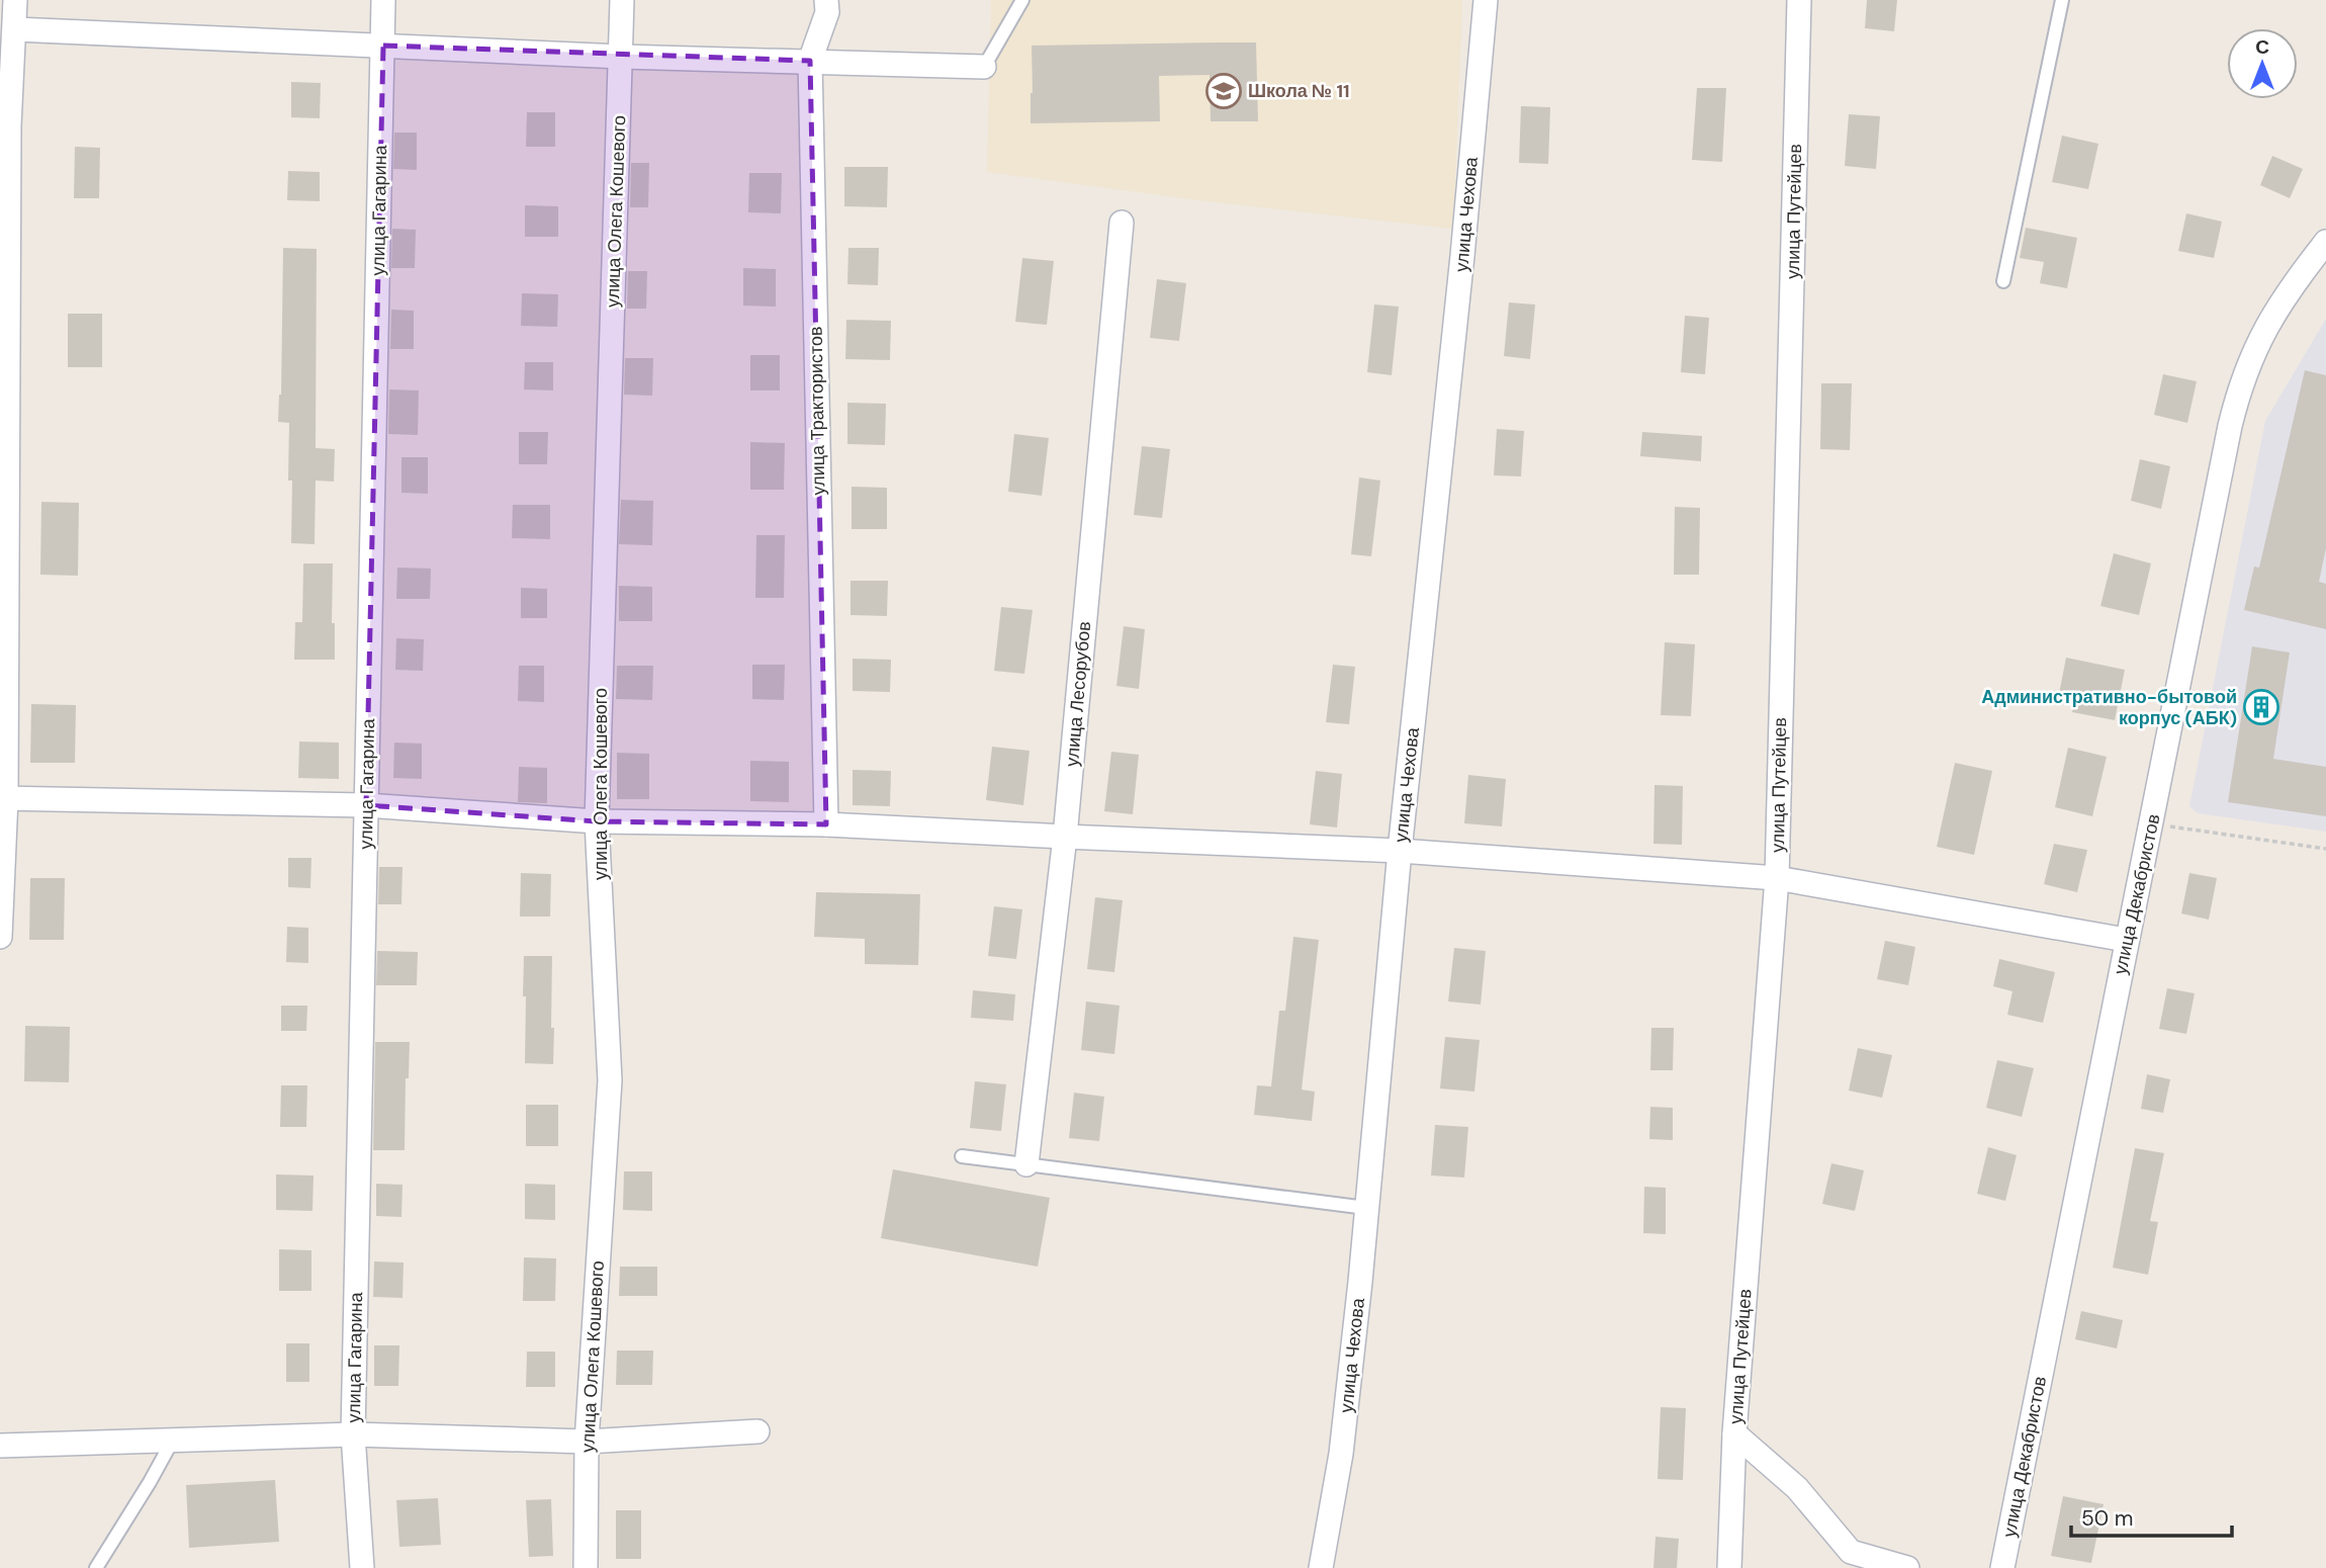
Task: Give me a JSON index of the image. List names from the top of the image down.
{
  "streets": {
    "street": [
      "улица Гагарина",
      "улица Олега Кошевого",
      "улица Путейцев",
      "улица Чехова",
      "улица Трактористов",
      "улица Лесорубов",
      "улица Декабристов"
    ]
  },
  "places": {
    "school or university": ["Школа № 11"],
    "building": ["Административно-бытовой корпус (АБК)"]
  },
  "scale_bar": "50 m",
  "north": "top"
}
